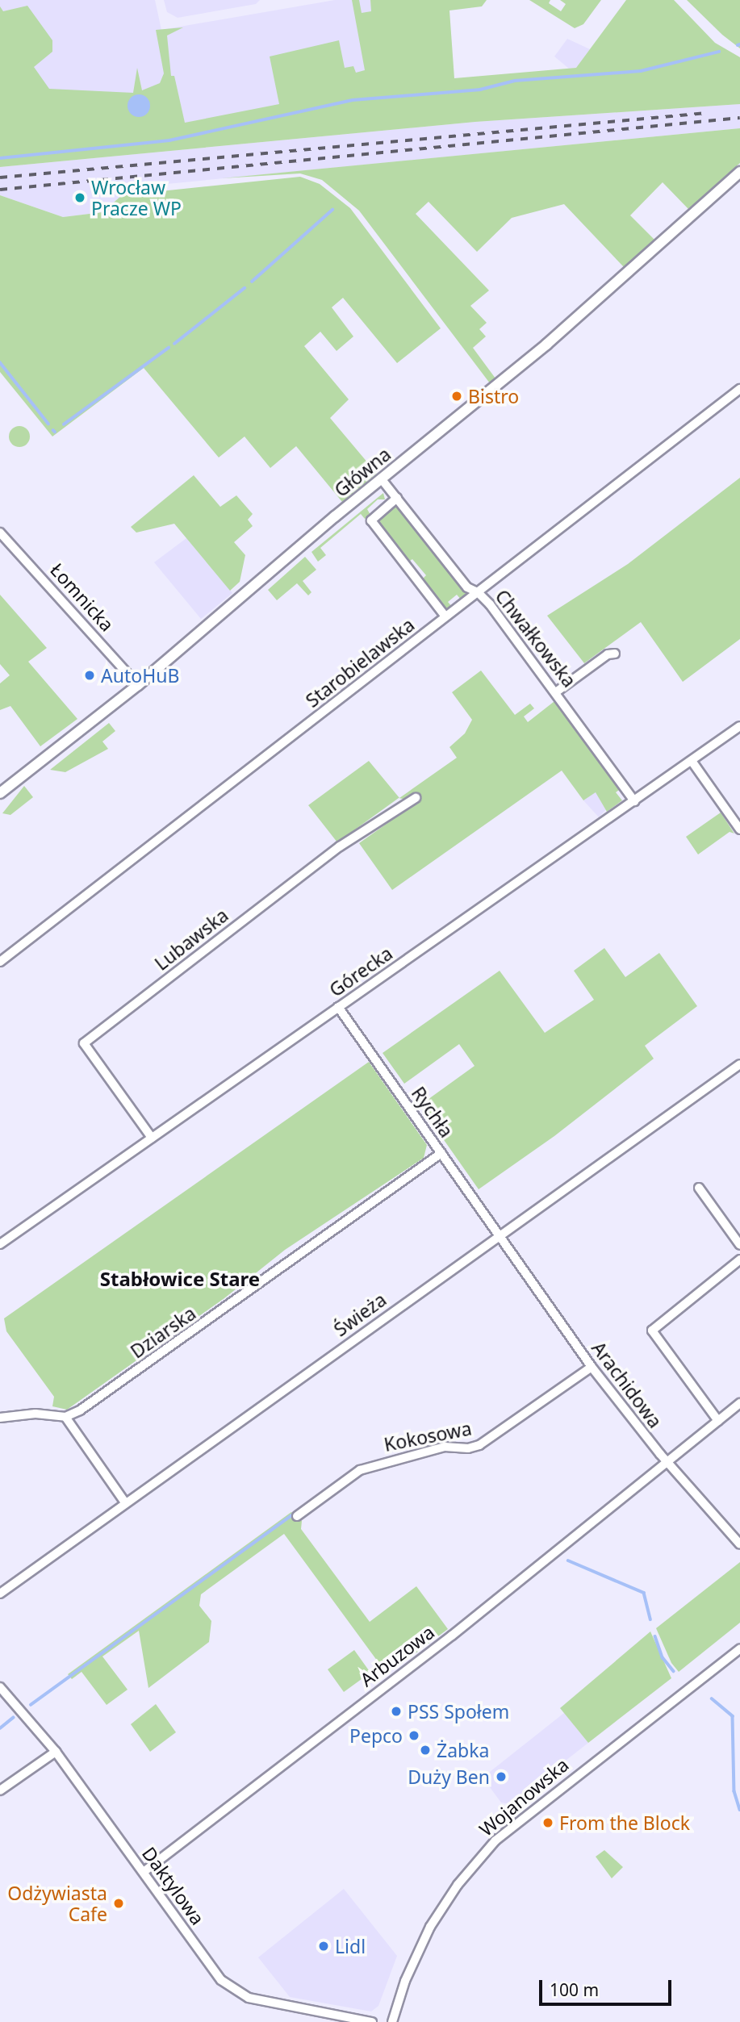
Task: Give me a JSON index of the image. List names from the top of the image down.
{
  "streets": {
    "street": [
      "Główna",
      "Łomnicka",
      "Chwałkowska",
      "Starobielawska",
      "Lubawska",
      "Górecka",
      "Rychła",
      "Świeża",
      "Dziarska",
      "Arachidowa",
      "Kokosowa",
      "Arbuzowa",
      "Wojanowska",
      "Daktylowa"
    ]
  },
  "crossings": [
    ["Główna", "Łomnicka"],
    ["Główna", "Chwałkowska"],
    ["Chwałkowska", "Starobielawska"],
    ["Chwałkowska", "Górecka"],
    ["Lubawska", "Górecka"],
    ["Górecka", "Rychła"],
    ["Rychła", "Świeża"],
    ["Rychła", "Dziarska"],
    ["Rychła", "Arachidowa"],
    ["Świeża", "Arachidowa"],
    ["Arachidowa", "Kokosowa"],
    ["Arachidowa", "Arbuzowa"],
    ["Arbuzowa", "Daktylowa"]
  ],
  "districts": ["Stabłowice Stare"],
  "places": [
    "Wrocław Pracze WP",
    "Bistro",
    "AutoHuB",
    "PSS Społem",
    "Pepco",
    "Żabka",
    "Duży Ben",
    "From the Block",
    "Odżywiasta Cafe",
    "Lidl"
  ],
  "scale_bar": "100 m"
}
